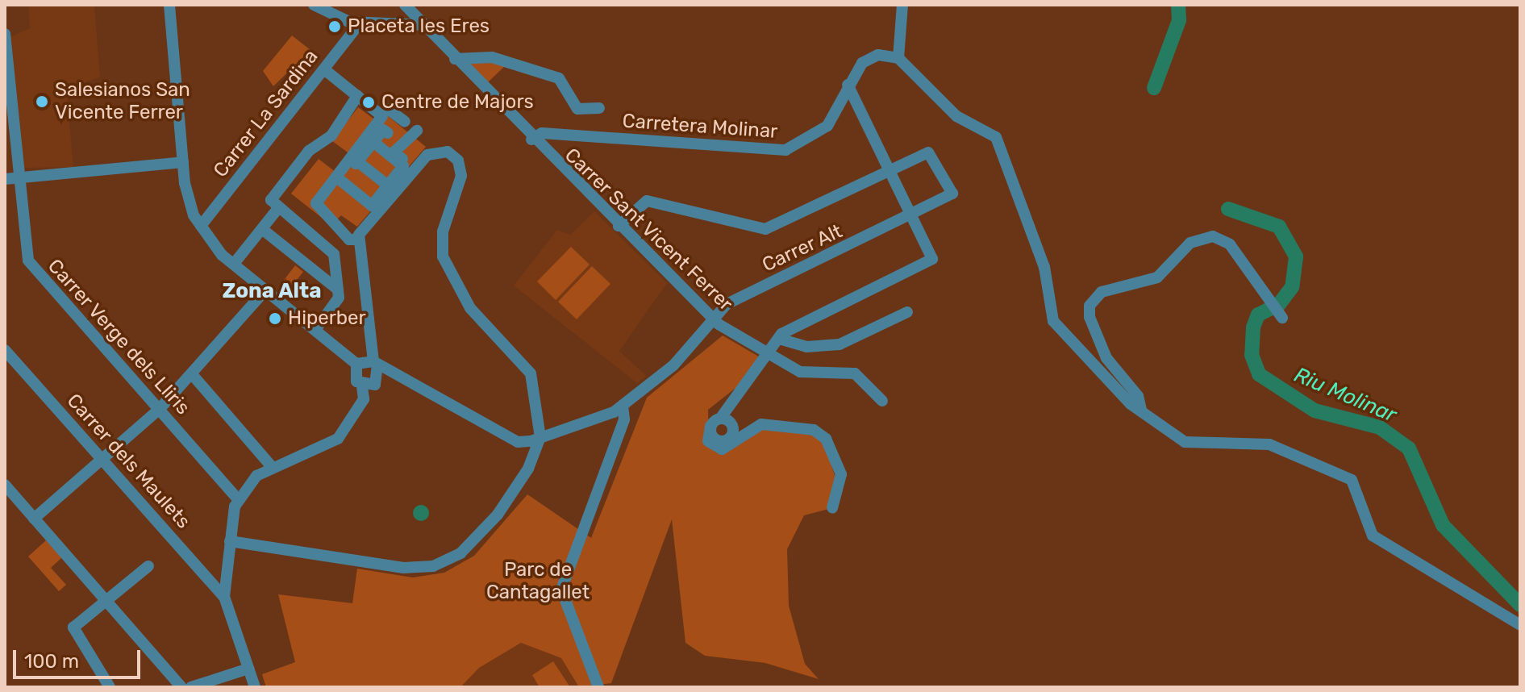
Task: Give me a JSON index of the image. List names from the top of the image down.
{
  "streets": {
    "street": [
      "Carrer La Sardina",
      "Carretera Molinar",
      "Carrer Sant Vicent Ferrer",
      "Carrer Alt",
      "Carrer Verge dels Lliris",
      "Carrer dels Maulets"
    ]
  },
  "crossings": [
    ["Carretera Molinar", "Carrer Sant Vicent Ferrer"],
    ["Carrer Sant Vicent Ferrer", "Carrer Alt"]
  ],
  "districts": ["Zona Alta"],
  "water": ["Riu Molinar"],
  "parks": ["Parc de Cantagallet"],
  "places": [
    "Placeta les Eres",
    "Salesianos San Vicente Ferrer",
    "Centre de Majors",
    "Hiperber"
  ],
  "scale_bar": "100 m"
}
